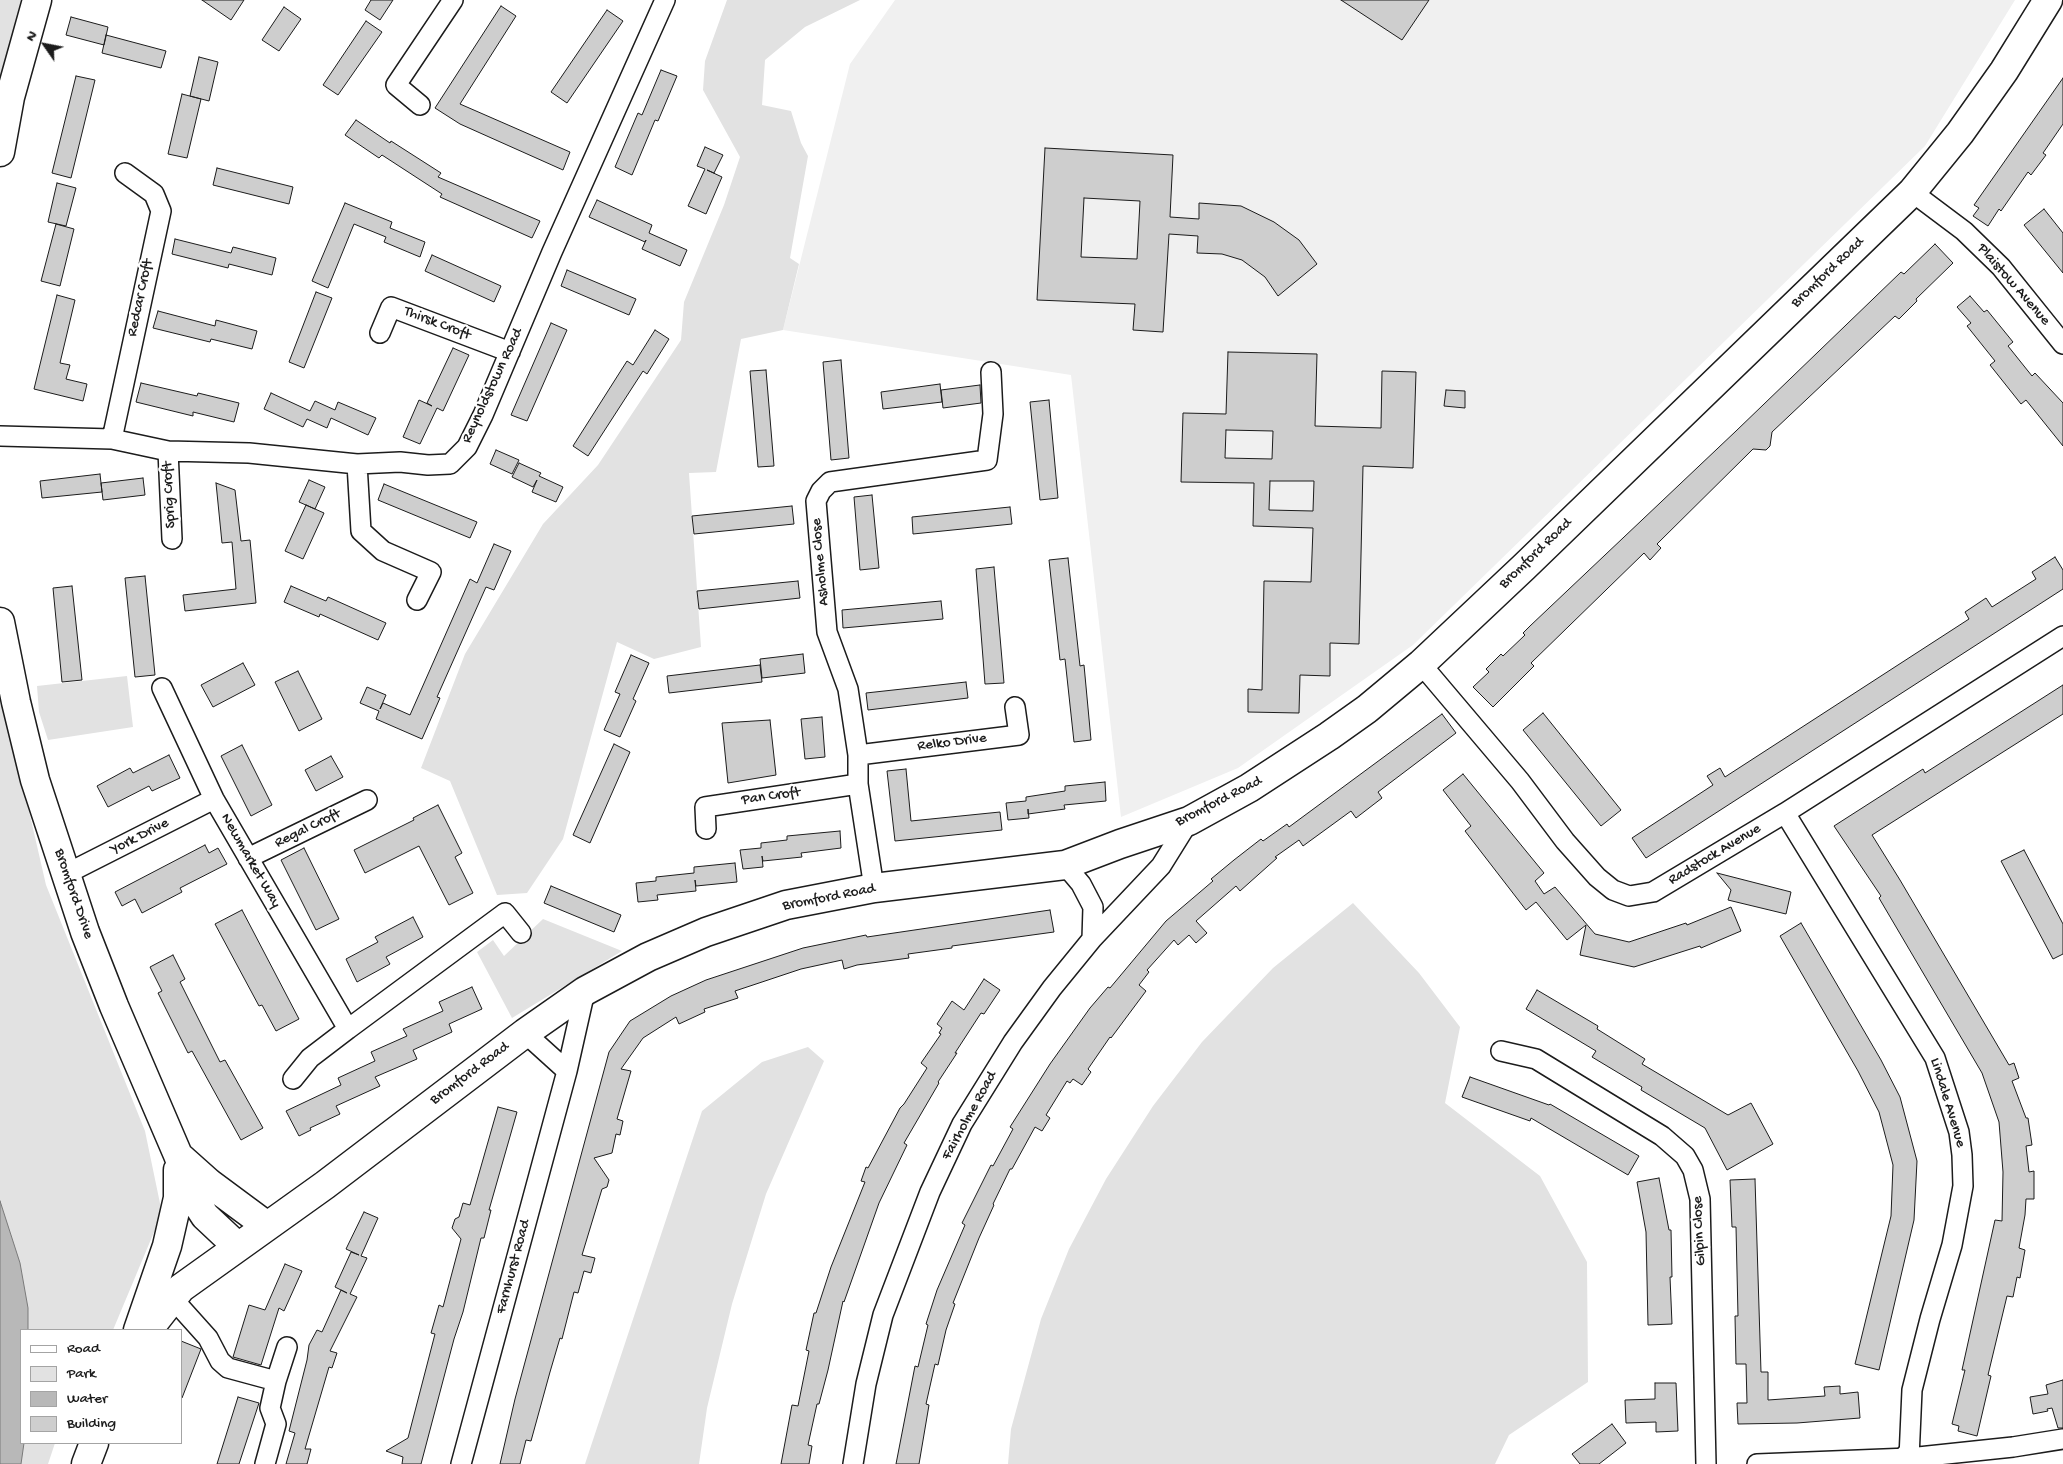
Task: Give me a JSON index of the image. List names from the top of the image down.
{
  "streets": {
    "street": [
      "Bromford Road",
      "Plaistow Avenue",
      "Redcar Croft",
      "Thirsk Croft",
      "Reynoldstown Road",
      "Sprig Croft",
      "Asholme Close",
      "Relko Drive",
      "Pan Croft",
      "Regal Croft",
      "York Drive",
      "Radstock Avenue",
      "Newmarket Way",
      "Bromford Drive",
      "Lindale Avenue",
      "Fairholme Road",
      "Gilpin Close",
      "Farnhurst Road"
    ]
  },
  "crossings": [
    ["Bromford Road", "Plaistow Avenue"],
    ["Bromford Road", "Asholme Close"],
    ["Bromford Road", "Radstock Avenue"],
    ["Bromford Road", "Bromford Drive"],
    ["Bromford Road", "Fairholme Road"],
    ["Bromford Road", "Farnhurst Road"],
    ["Redcar Croft", "Reynoldstown Road"],
    ["Thirsk Croft", "Reynoldstown Road"],
    ["Reynoldstown Road", "Sprig Croft"],
    ["Asholme Close", "Relko Drive"],
    ["Asholme Close", "Pan Croft"],
    ["Regal Croft", "Newmarket Way"],
    ["York Drive", "Newmarket Way"],
    ["York Drive", "Bromford Drive"],
    ["Radstock Avenue", "Lindale Avenue"]
  ],
  "legend": [
    "Road",
    "Park",
    "Water",
    "Building"
  ],
  "north": "top left"
}
